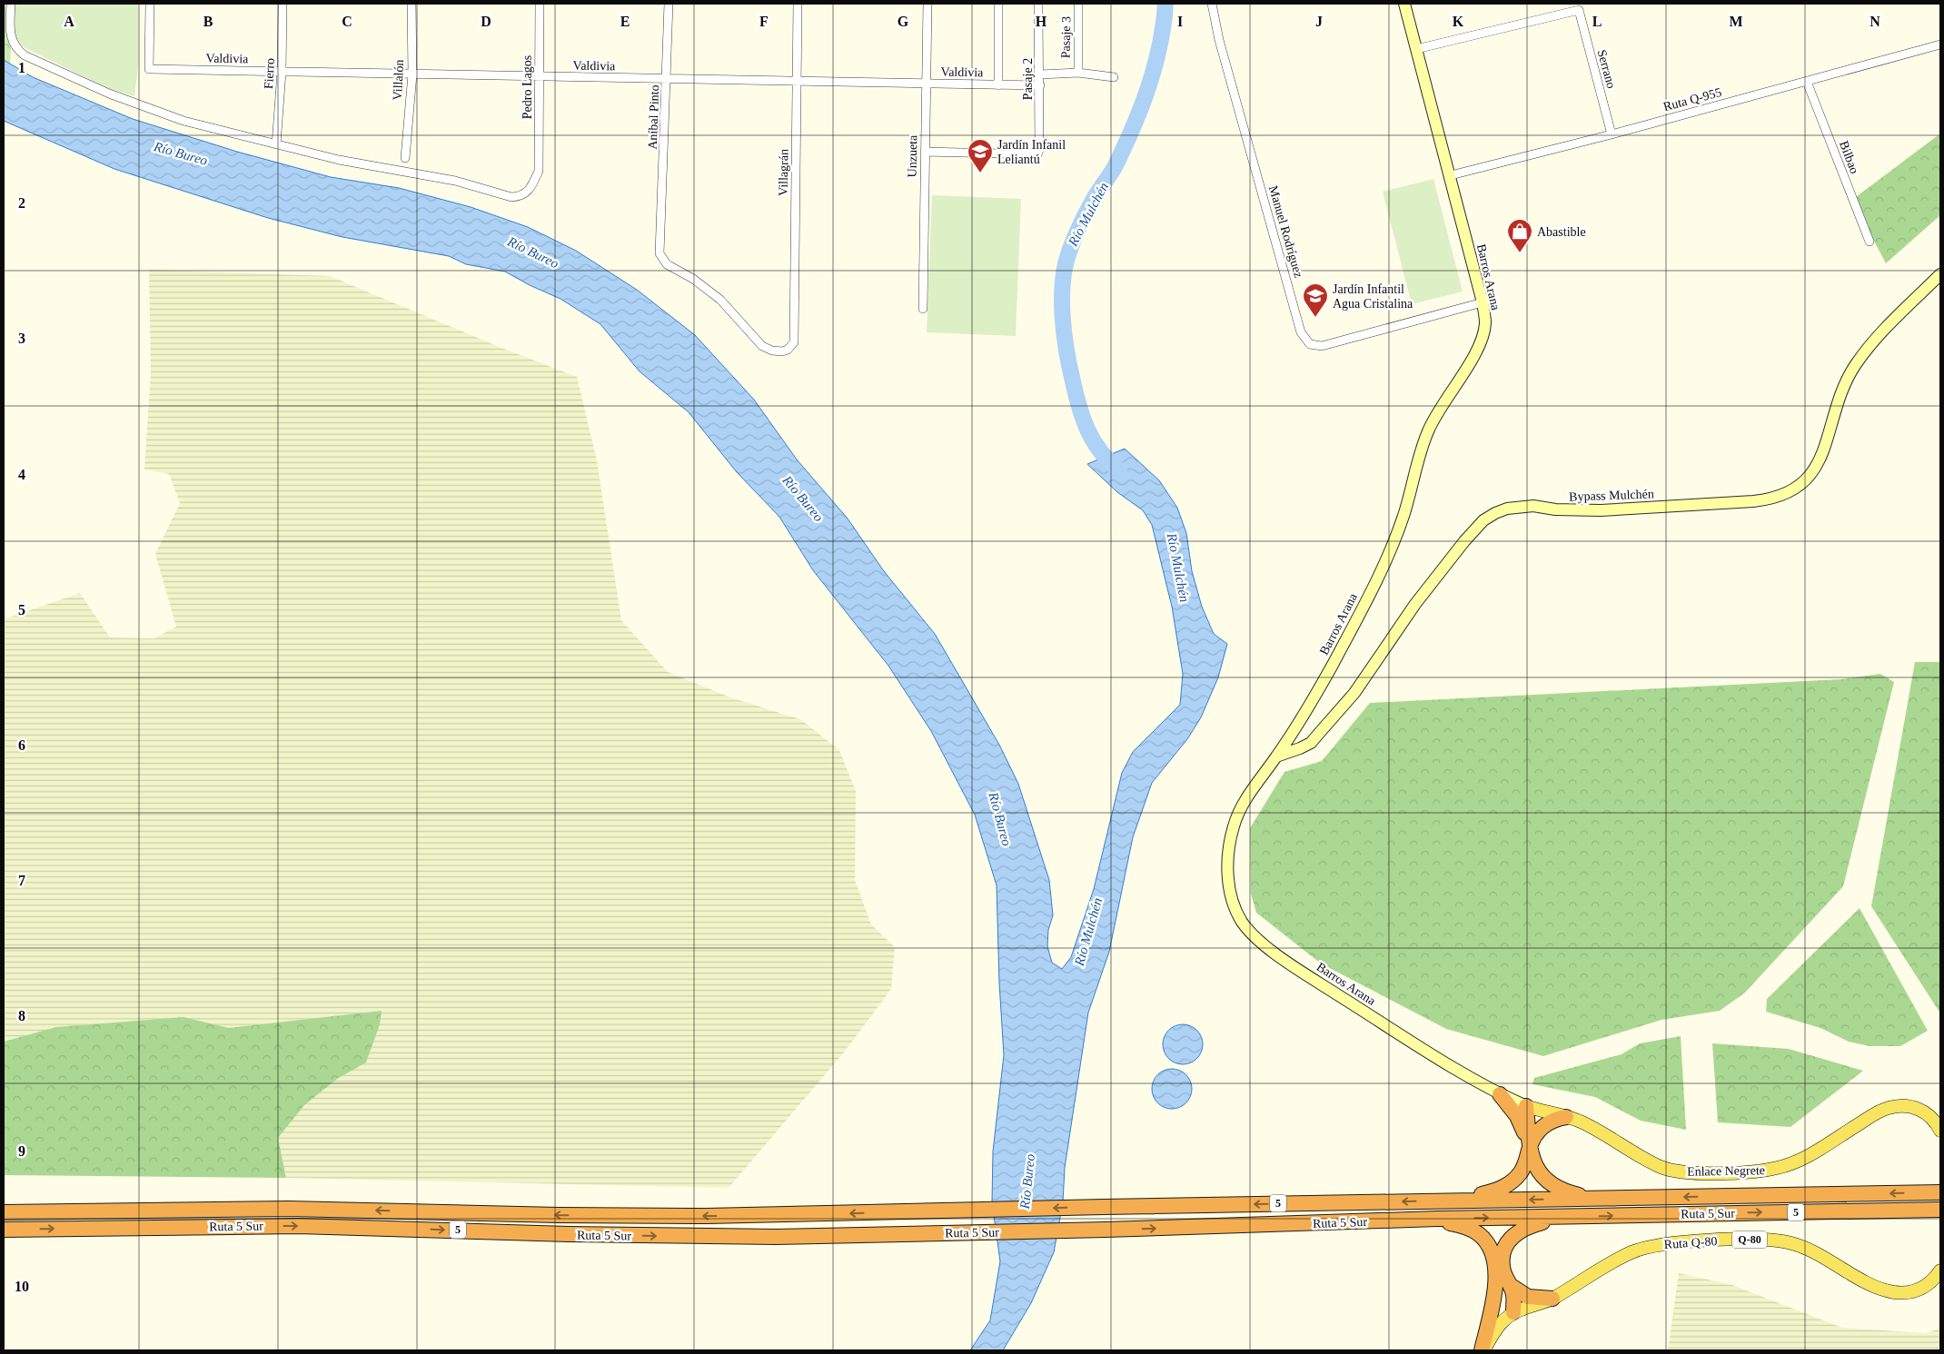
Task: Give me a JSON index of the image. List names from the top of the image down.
{
  "streets": {
    "highway": ["5", "Ruta 5 Sur"],
    "main road": [
      "Barros Arana",
      "Bypass Mulchén",
      "Enlace Negrete",
      "Q-80",
      "Ruta Q-80"
    ],
    "street": [
      "Pasaje 3",
      "Valdivia",
      "Serrano",
      "Fierro",
      "Pasaje 2",
      "Villalón",
      "Pedro Lagos",
      "Ruta Q-955",
      "Aníbal Pinto",
      "Unzueta",
      "Bilbao",
      "Villagrán",
      "Manuel Rodríguez"
    ]
  },
  "crossings": [
    ["Valdivia", "Fierro"],
    ["Valdivia", "Pasaje 2"],
    ["Valdivia", "Villalón"],
    ["Valdivia", "Pedro Lagos"],
    ["Valdivia", "Aníbal Pinto"],
    ["Valdivia", "Unzueta"],
    ["Valdivia", "Villagrán"],
    ["Serrano", "Ruta Q-955"],
    ["Serrano", "Barros Arana"],
    ["Fierro", "Pedro Lagos"],
    ["Pasaje 2", "Unzueta"],
    ["Ruta Q-955", "Bilbao"],
    ["Ruta Q-955", "Barros Arana"],
    ["Aníbal Pinto", "Villagrán"],
    ["Manuel Rodríguez", "Barros Arana"],
    ["Barros Arana", "Bypass Mulchén"],
    ["Barros Arana", "Enlace Negrete"]
  ],
  "water": ["Río Bureo", "Río Mulchén"],
  "places": {
    "school or university": ["Jardín Infanil Leliantú", "Jardín Infantil Agua Cristalina"],
    "shop": ["Abastible"]
  },
  "grid": {
    "columns": [
      "A",
      "B",
      "C",
      "D",
      "E",
      "F",
      "G",
      "H",
      "I",
      "J",
      "K",
      "L",
      "M",
      "N"
    ],
    "rows": [
      "1",
      "2",
      "3",
      "4",
      "5",
      "6",
      "7",
      "8",
      "9",
      "10"
    ]
  }
}
